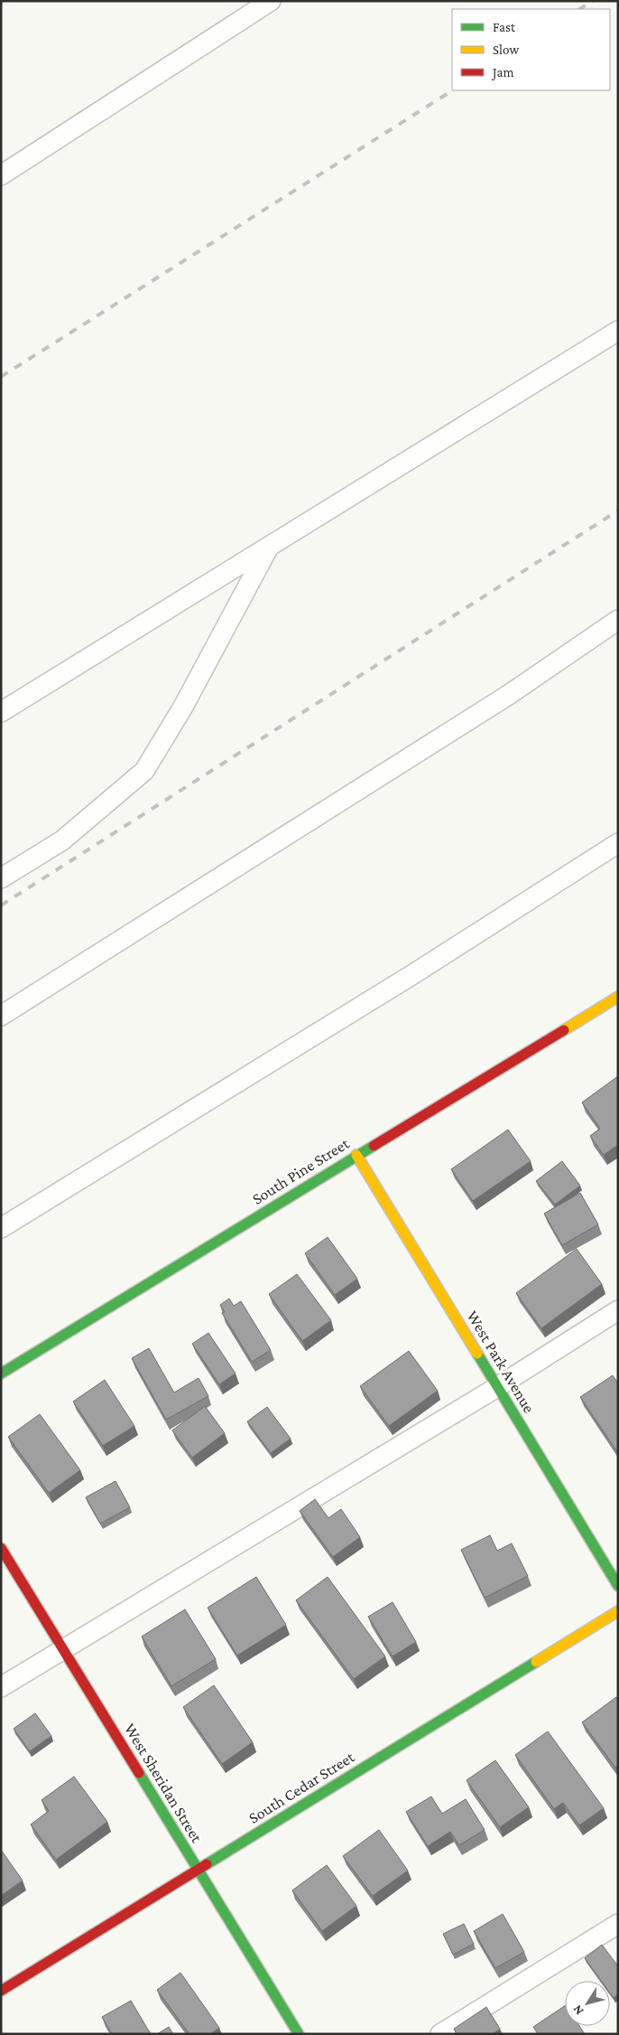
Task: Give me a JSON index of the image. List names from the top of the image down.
{
  "streets": {
    "street": [
      "South Pine Street",
      "West Park Avenue",
      "West Sheridan Street",
      "South Cedar Street"
    ]
  },
  "crossings": [
    ["South Pine Street", "West Park Avenue"],
    ["West Sheridan Street", "South Cedar Street"]
  ],
  "legend": ["Fast", "Slow", "Jam"],
  "north": "bottom left"
}
